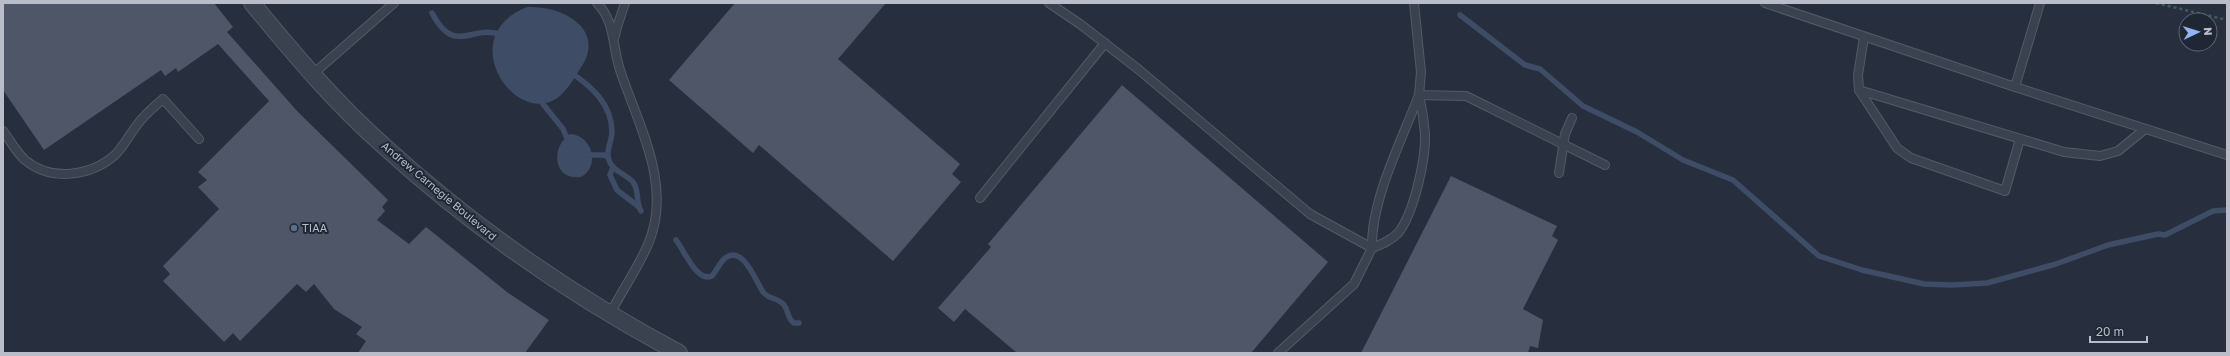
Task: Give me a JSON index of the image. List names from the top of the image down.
{
  "streets": {
    "street": ["Andrew Carnegie Boulevard"]
  },
  "places": ["TIAA"],
  "scale_bar": "20 m",
  "north": "right"
}
